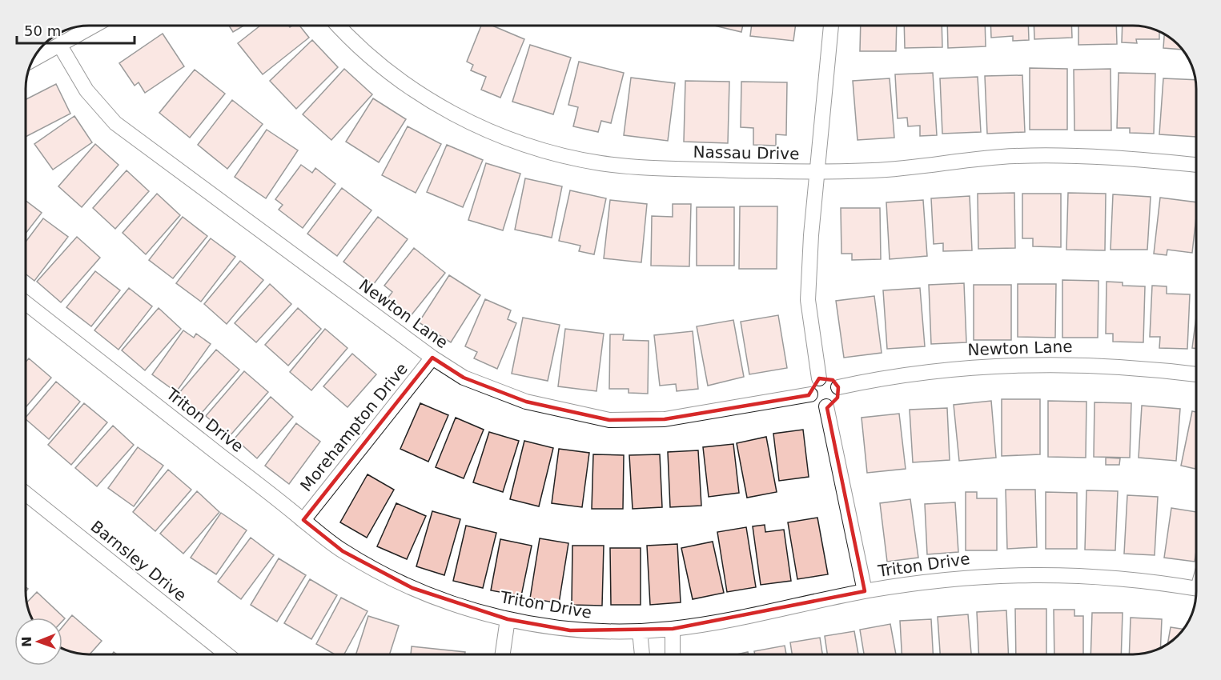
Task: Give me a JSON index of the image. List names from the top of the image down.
{
  "streets": {
    "street": [
      "Nassau Drive",
      "Newton Lane",
      "Triton Drive",
      "Morehampton Drive",
      "Barnsley Drive"
    ]
  },
  "crossings": [
    ["Newton Lane", "Morehampton Drive"],
    ["Triton Drive", "Morehampton Drive"]
  ],
  "scale_bar": "50 m",
  "north": "left"
}
